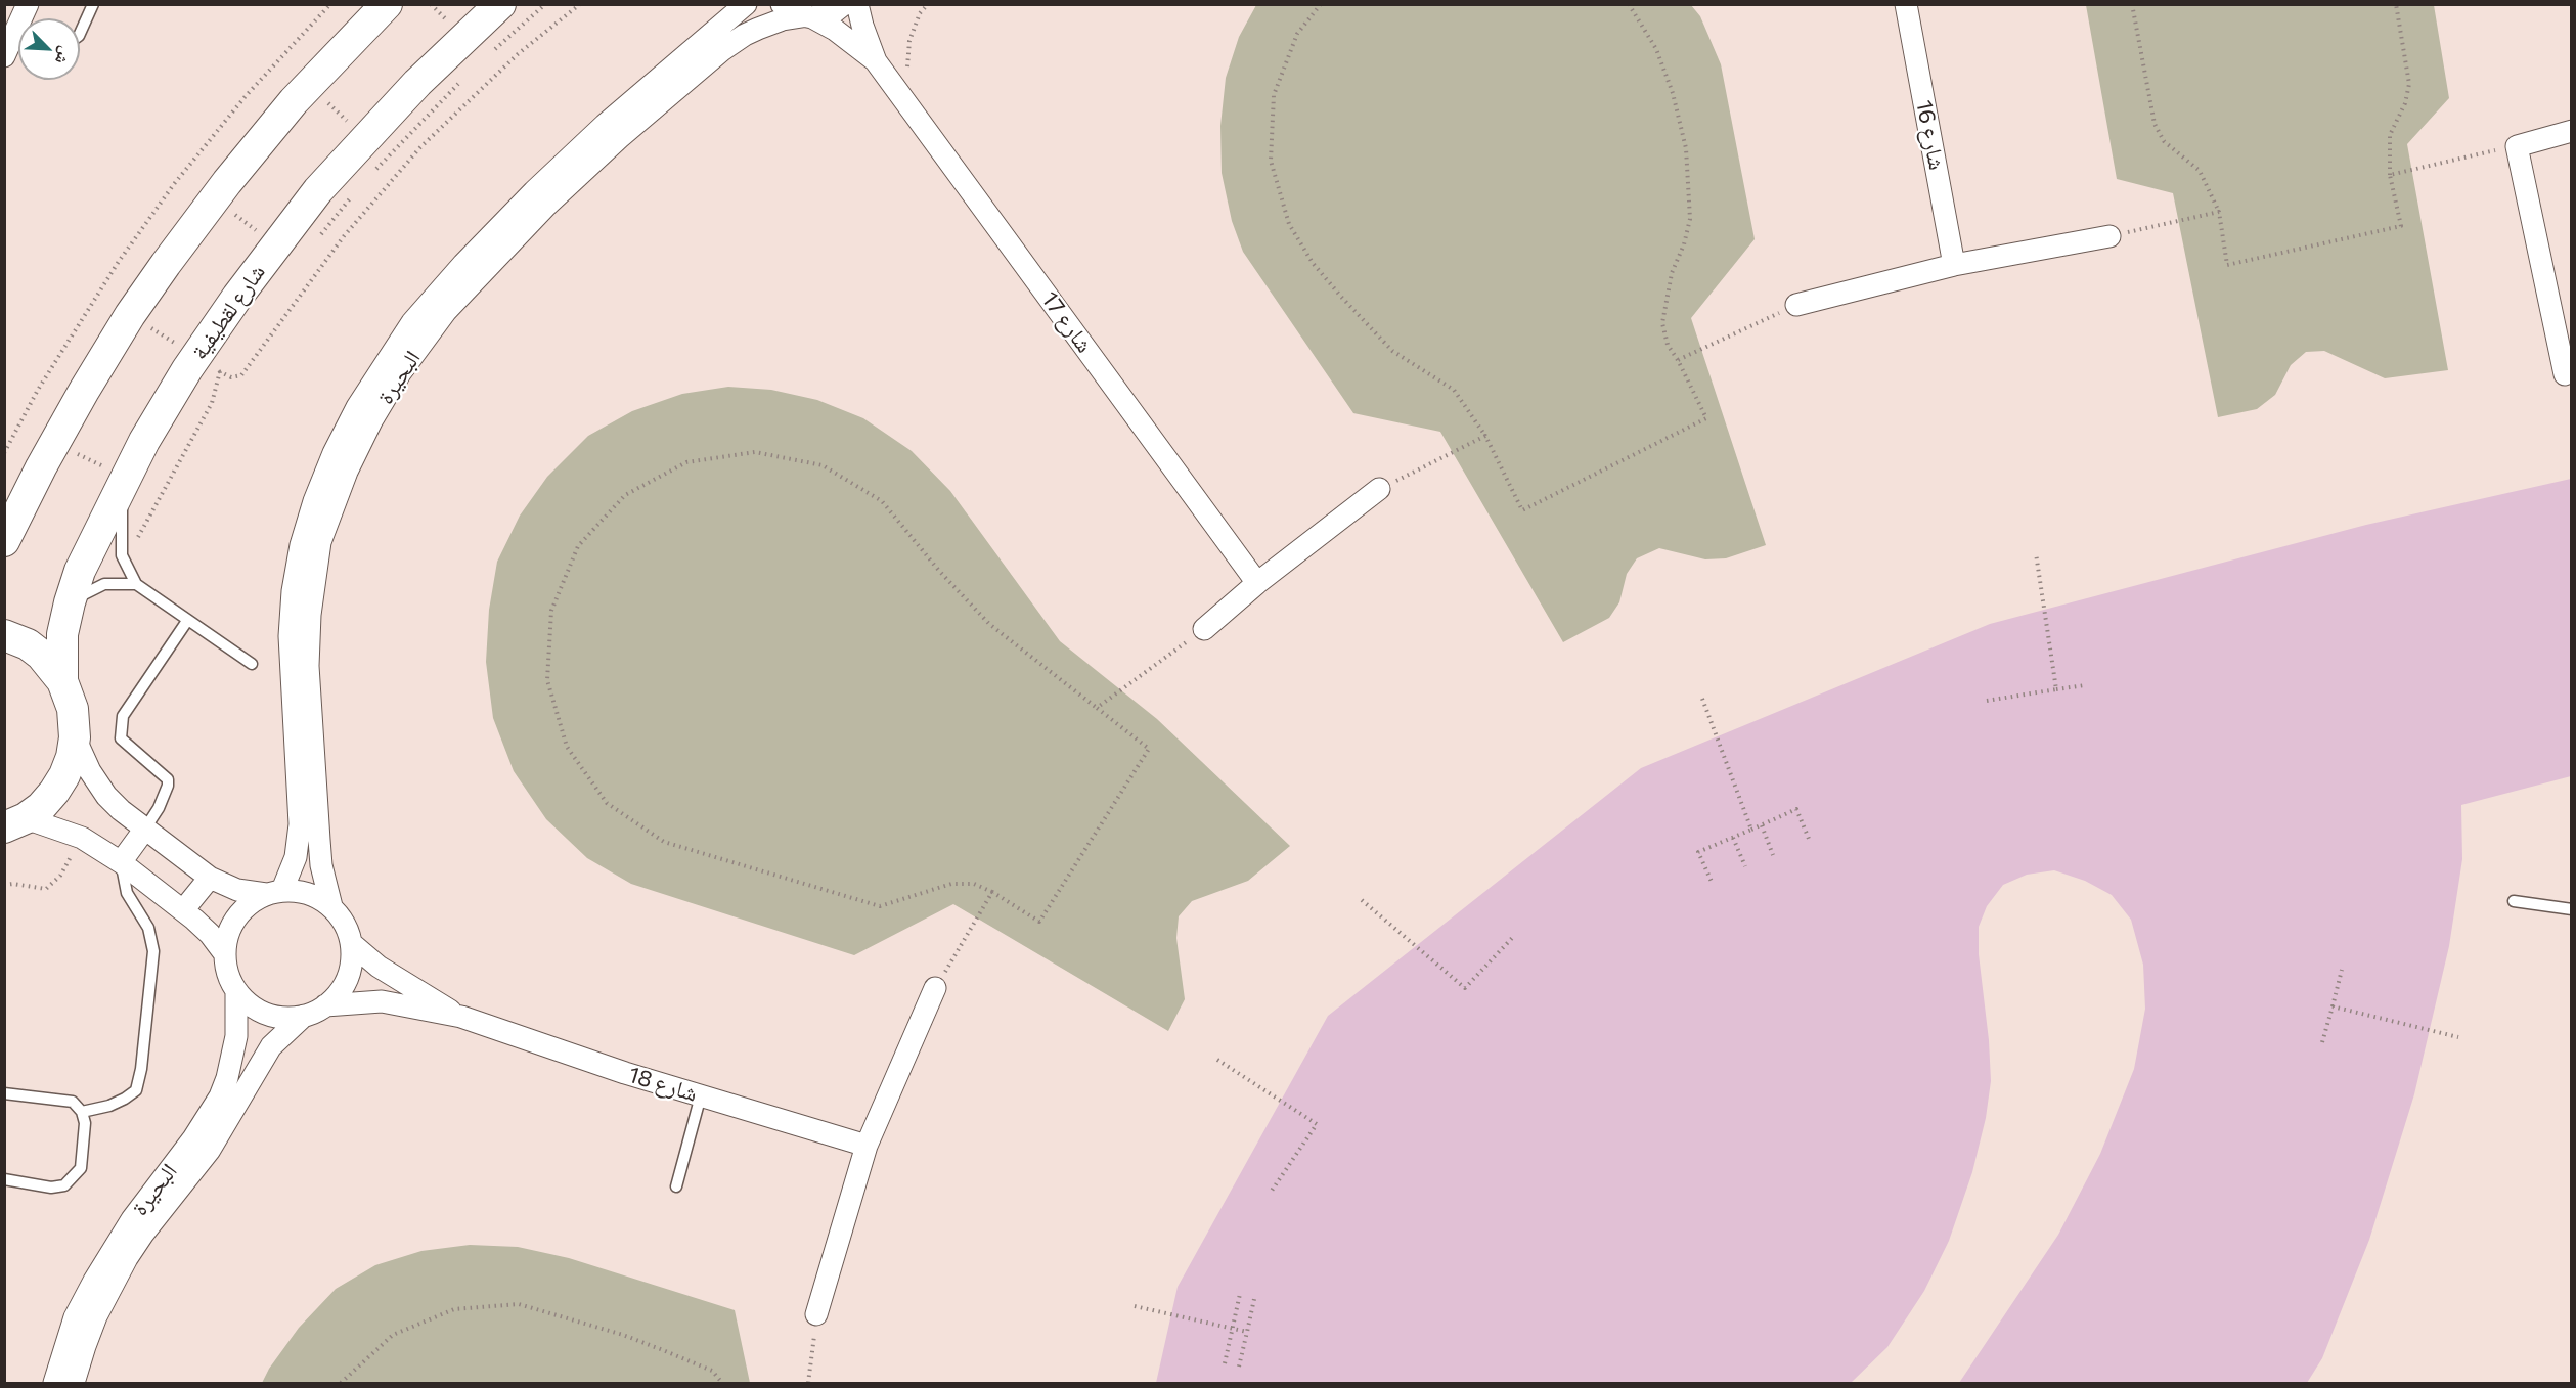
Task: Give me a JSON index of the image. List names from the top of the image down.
{
  "streets": {
    "street": [
      "شارع 16",
      "شارع لقطيفية",
      "شارع 17",
      "البحيرة",
      "شارع 18"
    ]
  },
  "crossings": [
    ["شارع 17", "البحيرة"],
    ["البحيرة", "شارع 18"]
  ],
  "north": "bottom right"
}
